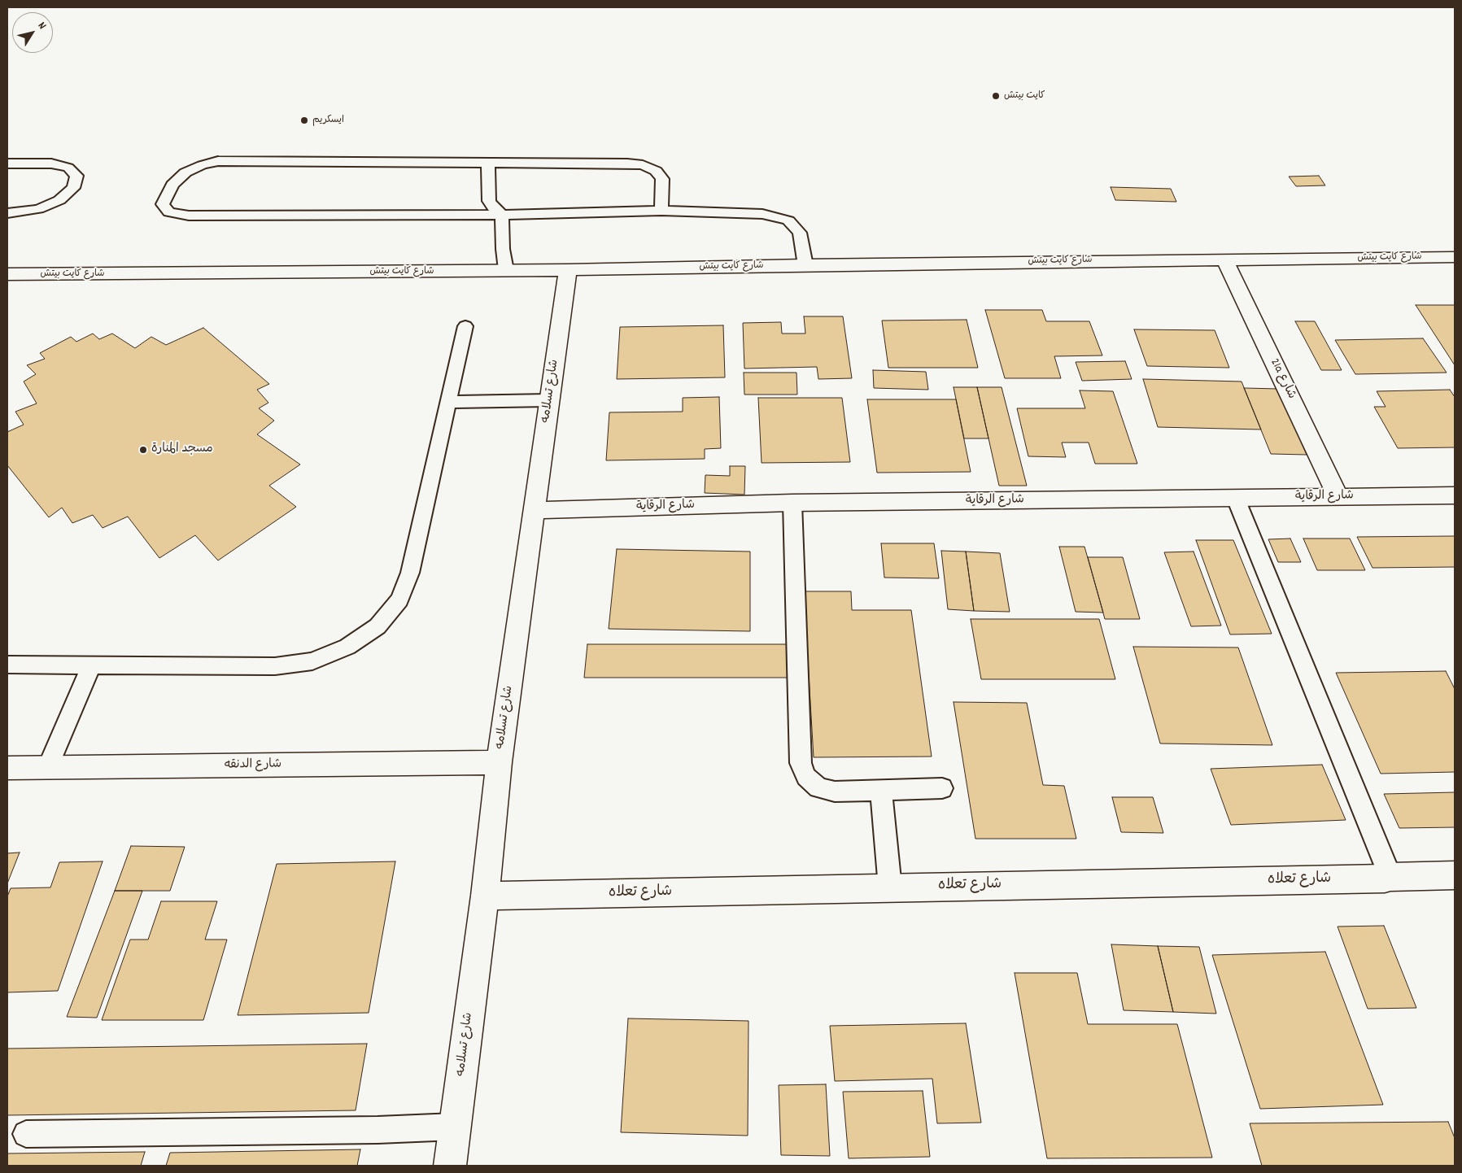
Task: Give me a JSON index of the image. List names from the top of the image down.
{
  "streets": {
    "street": [
      "شارع كايت بيتش",
      "21a شارع",
      "شارع تسلامه",
      "شارع الرقاية",
      "شارع الدنقه",
      "شارع تعلاه"
    ]
  },
  "crossings": [
    ["شارع كايت بيتش", "21a شارع"],
    ["شارع كايت بيتش", "شارع تسلامه"],
    ["21a شارع", "شارع الرقاية"],
    ["شارع تسلامه", "شارع الرقاية"],
    ["شارع تسلامه", "شارع الدنقه"],
    ["شارع تسلامه", "شارع تعلاه"]
  ],
  "places": ["كايت بيتش", "ايسكريم", "مسجد المنارة"],
  "north": "top right"
}
